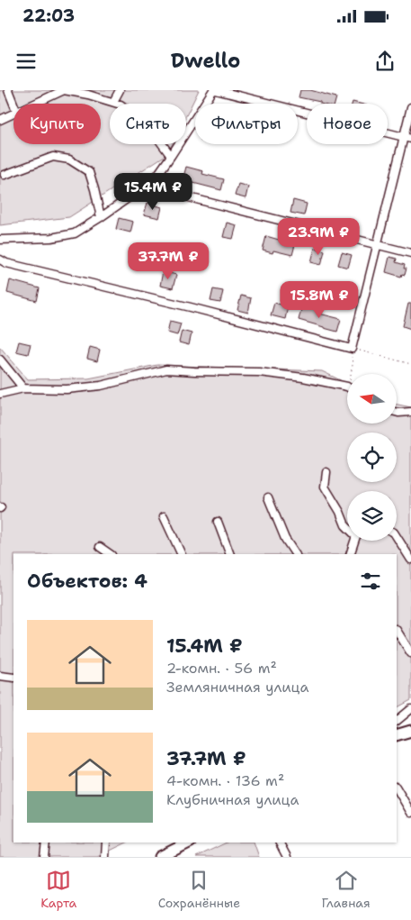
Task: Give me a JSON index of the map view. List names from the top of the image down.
{
  "north": "left",
  "page": {
    "status": "22:03",
    "header": "Dwello",
    "chip": [
      "Купить",
      "Снять",
      "Фильтры",
      "Новое"
    ],
    "price": [
      "15.4M ₽",
      "23.9M ₽",
      "37.7M ₽",
      "15.8M ₽"
    ],
    "heading": "Объектов: 4",
    "list": [
      {
        "name": "15.4M ₽",
        "note": "2-комн. · 56 m² · Земляничная улица"
      },
      {
        "name": "37.7M ₽",
        "note": "4-комн. · 136 m² · Клубничная улица"
      }
    ],
    "tabs": ["Карта", "Сохранённые", "Главная"]
  }
}
